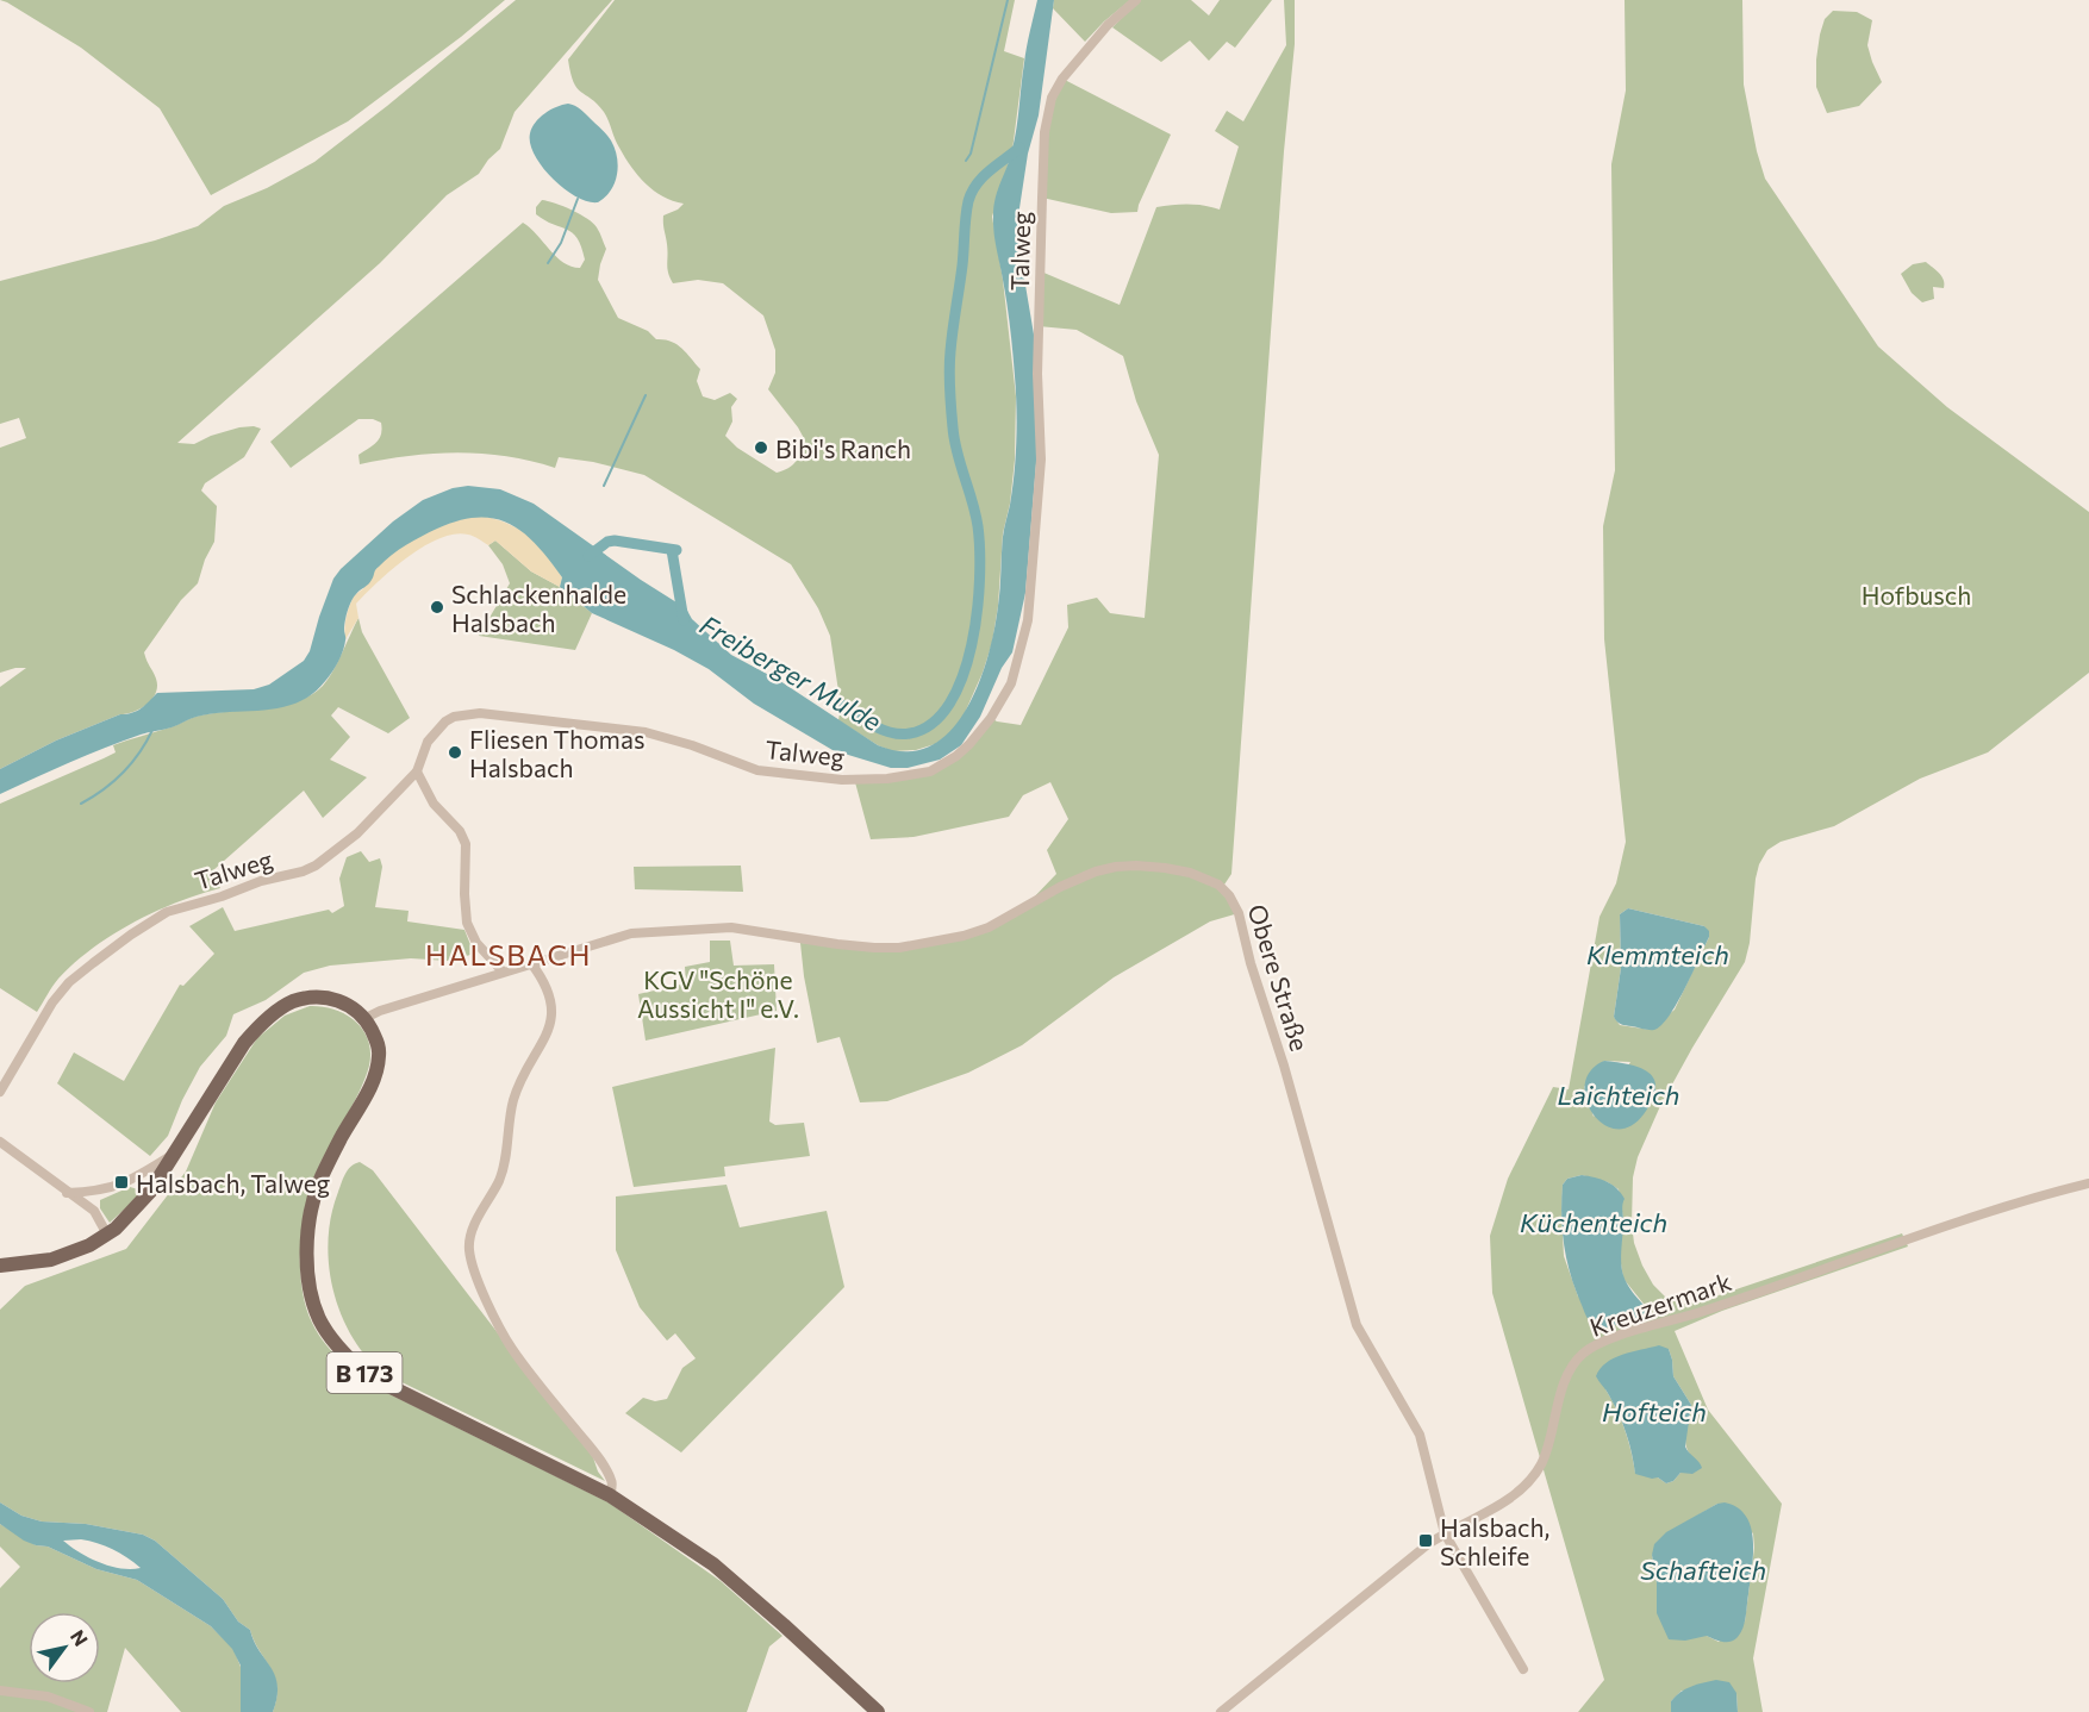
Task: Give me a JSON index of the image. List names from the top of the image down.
{
  "streets": {
    "main road": ["B 173"],
    "street": ["Talweg", "Obere Straße", "Kreuzermark"]
  },
  "crossings": [
    ["Obere Straße", "Kreuzermark"],
    ["Obere Straße", "B 173"]
  ],
  "districts": ["HALSBACH"],
  "water": [
    "Freiberger Mulde",
    "Klemmteich",
    "Laichteich",
    "Küchenteich",
    "Hofteich",
    "Schafteich"
  ],
  "parks": ["Hofbusch", "KGV \"Schöne Aussicht I\" e.V."],
  "places": {
    "other": ["Bibi's Ranch", "Schlackenhalde Halsbach", "Fliesen Thomas Halsbach"],
    "transit": ["Halsbach, Talweg", "Halsbach, Schleife"]
  },
  "north": "top right"
}
